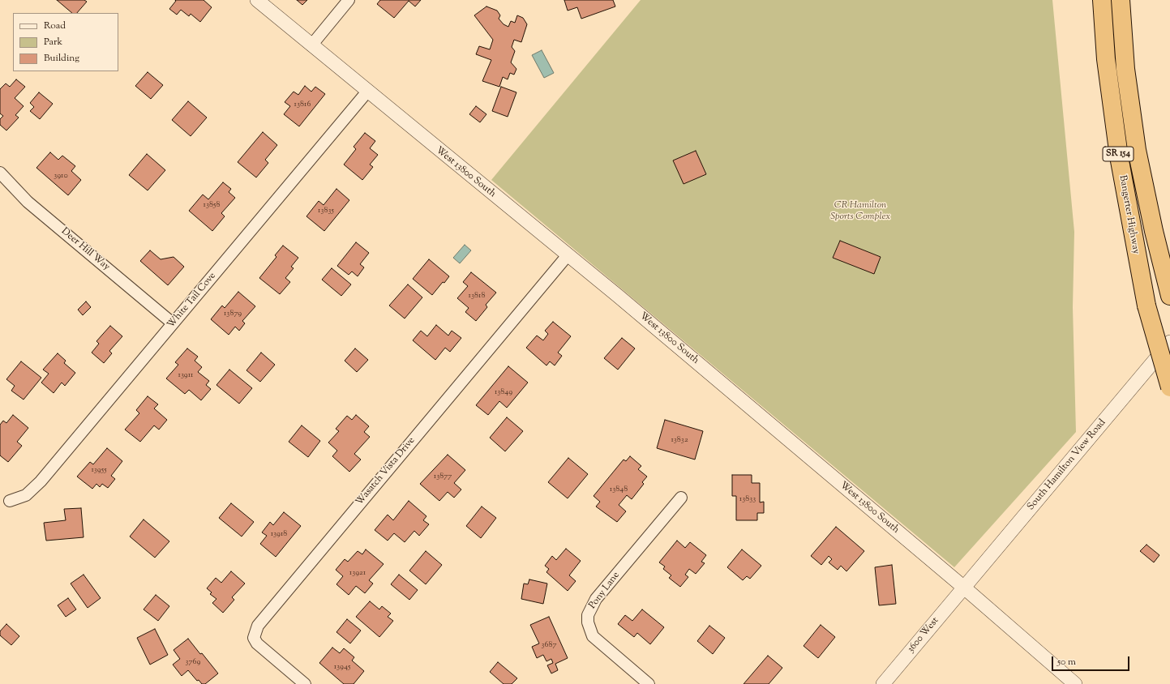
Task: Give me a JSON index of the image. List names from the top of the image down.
{
  "streets": {
    "highway": ["SR 154", "Bangerter Highway"],
    "street": [
      "West 13800 South",
      "Deer Hill Way",
      "White Tail Cove",
      "South Hamilton View Road",
      "Wasatch Vista Drive",
      "Pony Lane",
      "3600 West"
    ]
  },
  "crossings": [
    ["West 13800 South", "White Tail Cove"],
    ["West 13800 South", "South Hamilton View Road"],
    ["West 13800 South", "Wasatch Vista Drive"],
    ["West 13800 South", "3600 West"],
    ["Deer Hill Way", "White Tail Cove"],
    ["South Hamilton View Road", "3600 West"]
  ],
  "parks": ["CR Hamilton Sports Complex"],
  "house_numbers": [
    "13816",
    "3910",
    "13858",
    "13835",
    "13818",
    "13879",
    "13911",
    "13849",
    "13832",
    "13955",
    "13877",
    "13848",
    "13833",
    "13918",
    "13921",
    "3687",
    "3769",
    "13945"
  ],
  "legend": ["Road", "Park", "Building"],
  "scale_bar": "50 m"
}
